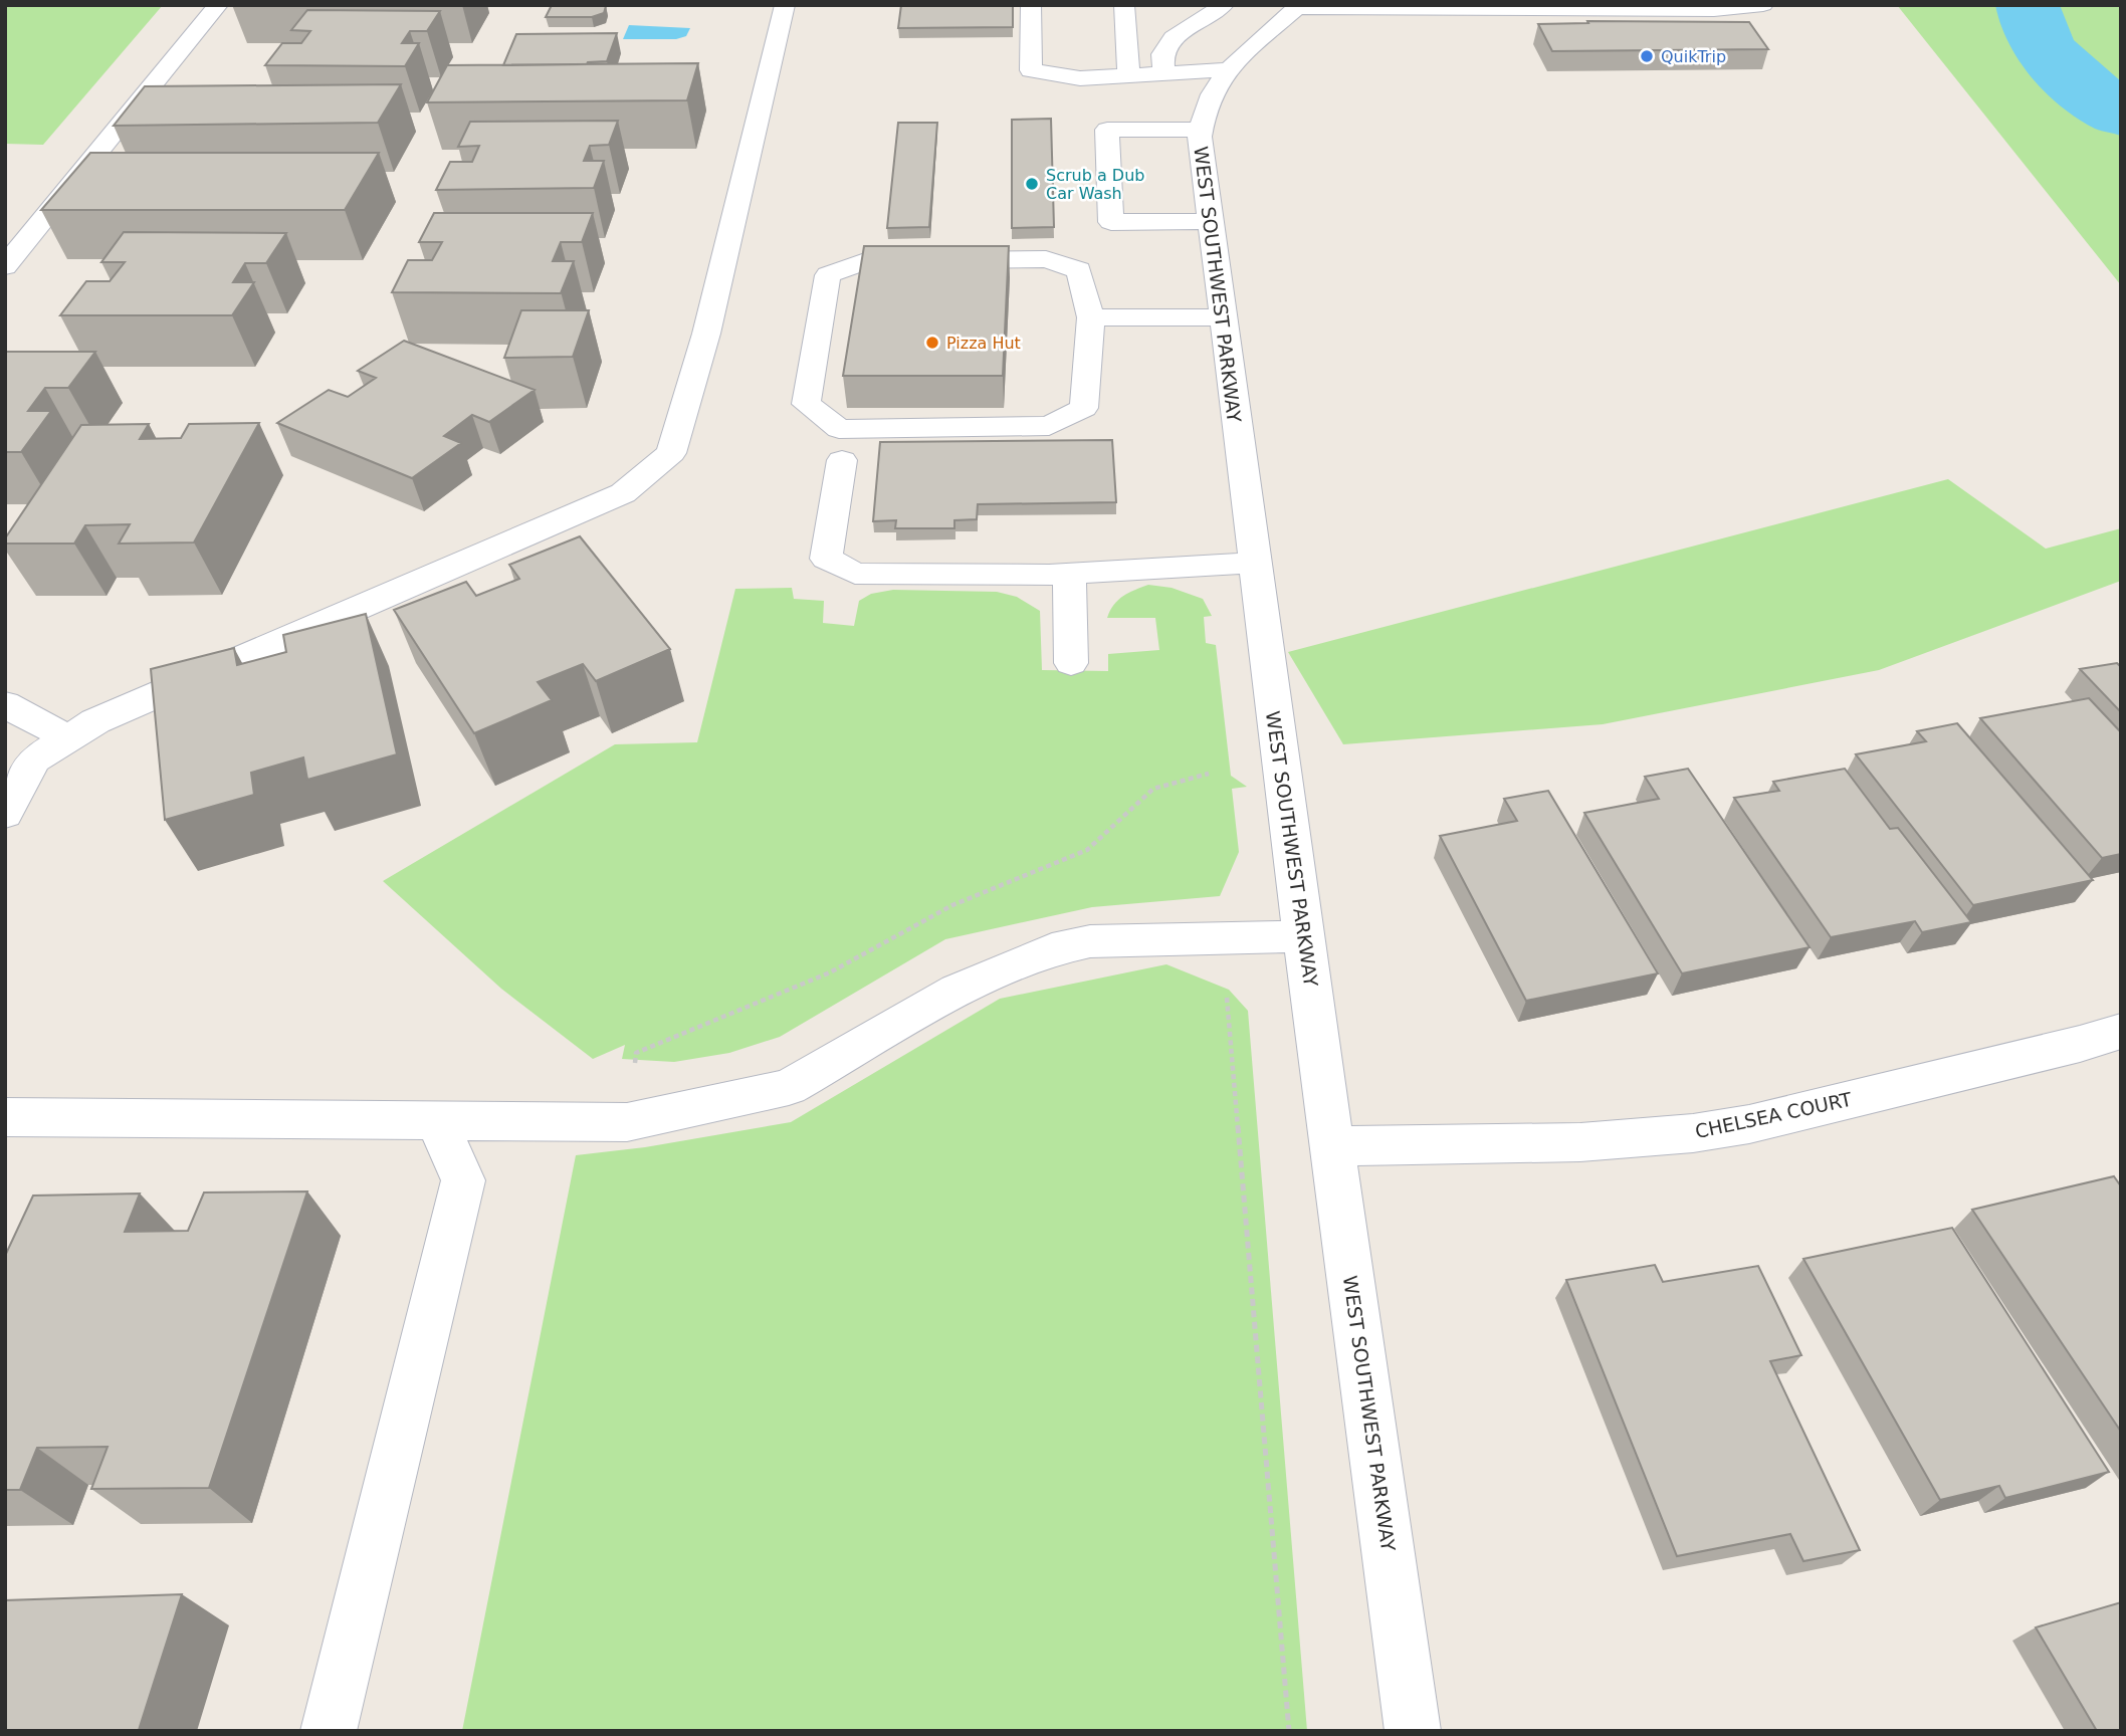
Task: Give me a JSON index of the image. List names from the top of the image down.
{
  "streets": {
    "street": ["WEST SOUTHWEST PARKWAY", "CHELSEA COURT"]
  },
  "crossings": [
    ["WEST SOUTHWEST PARKWAY", "CHELSEA COURT"]
  ],
  "places": ["QuikTrip", "Scrub a Dub Car Wash", "Pizza Hut"]
}
